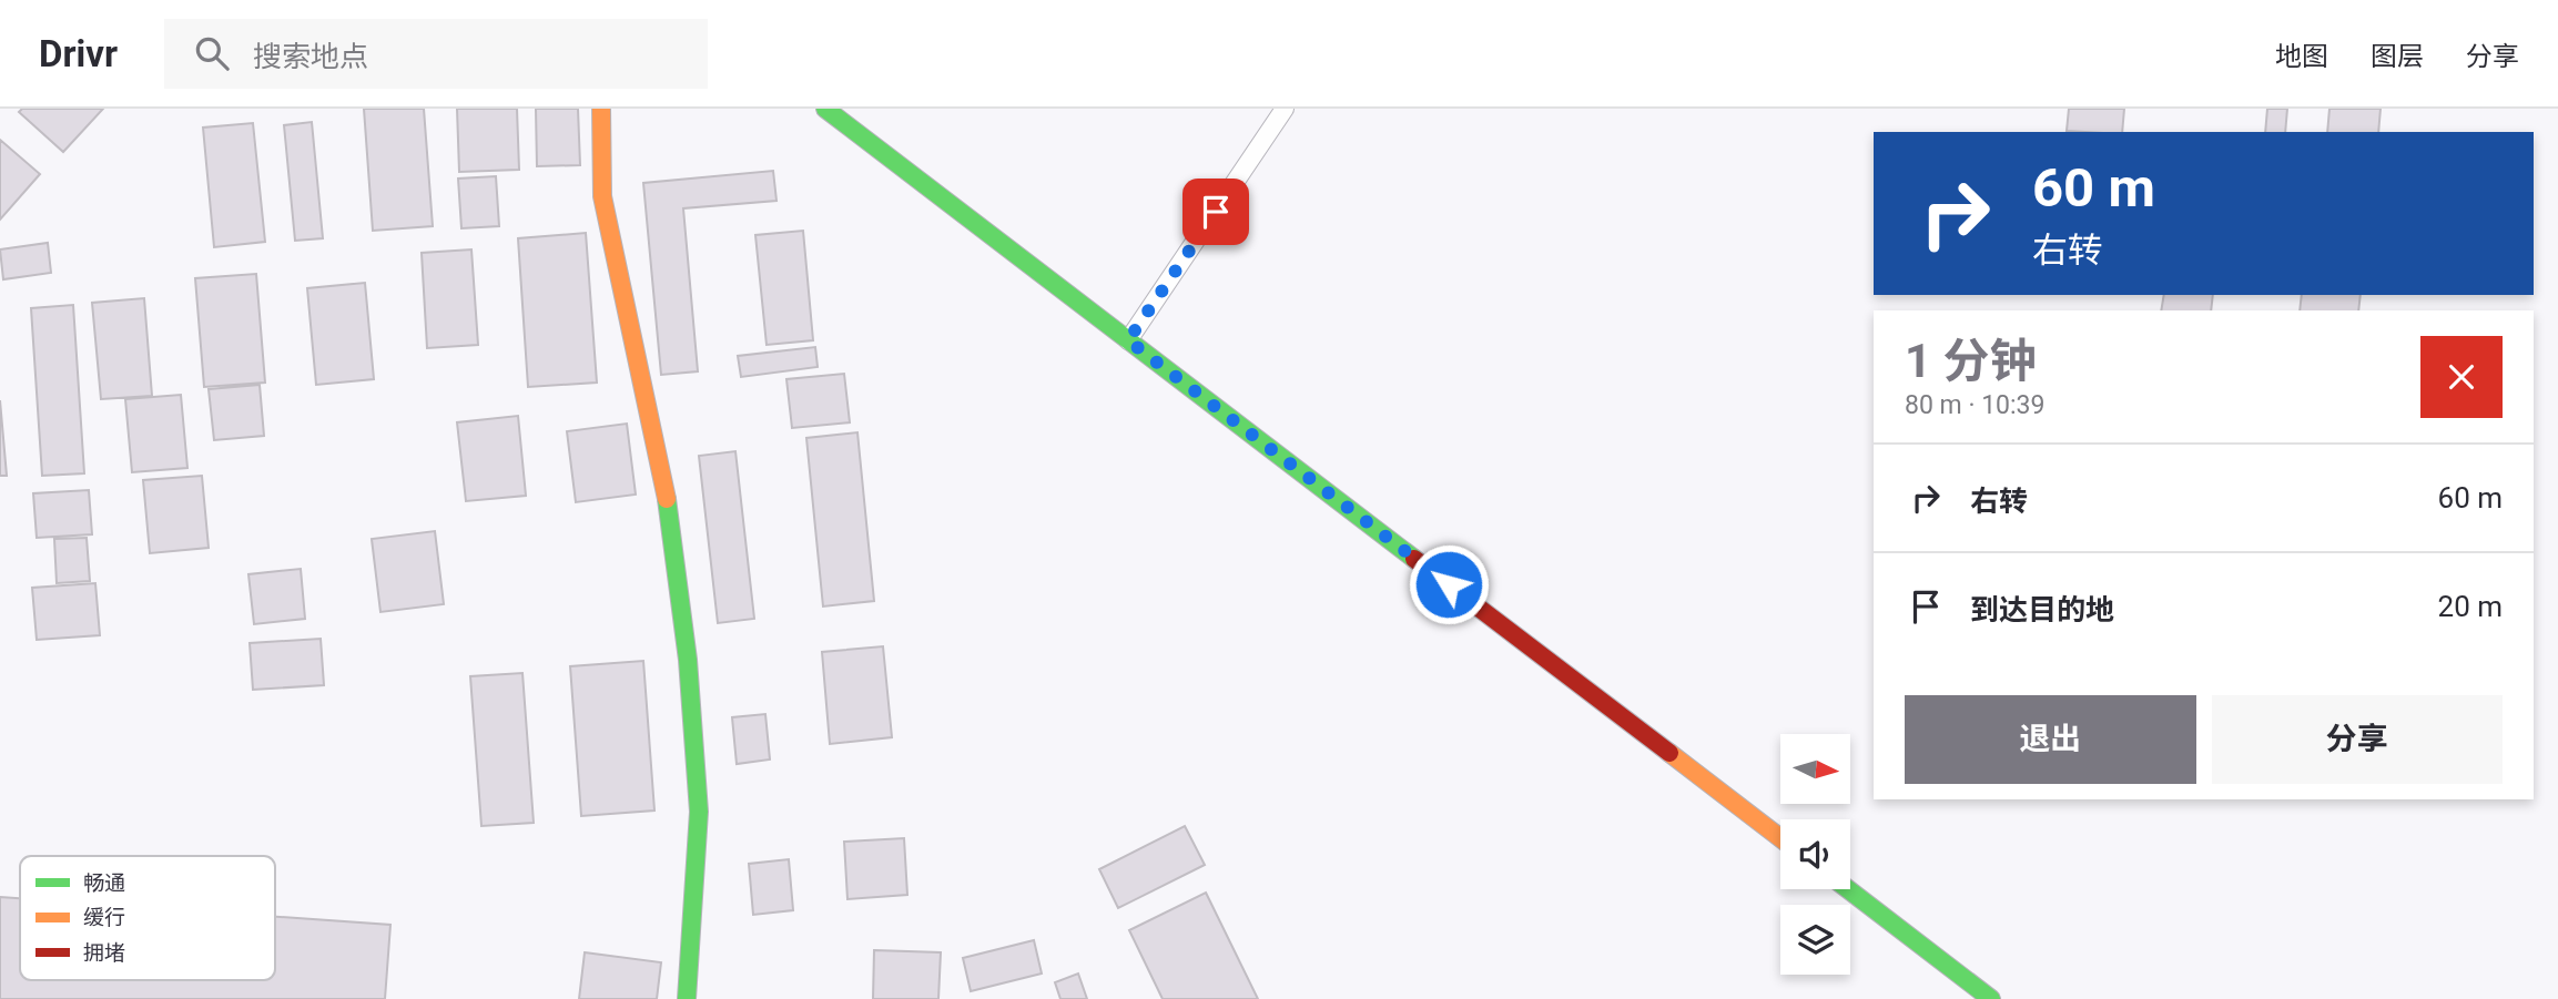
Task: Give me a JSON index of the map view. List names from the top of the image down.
{
  "legend": ["畅通", "缓行", "拥堵"],
  "north": "right",
  "page": {
    "header": "Drivr",
    "search": "搜索地点",
    "nav": ["地图", "图层", "分享"],
    "turn": ["60 m", "右转"],
    "heading": ["1 分钟", "80 m · 10:39"],
    "list": [
      {
        "name": "右转",
        "value": "60 m"
      },
      {
        "name": "到达目的地",
        "value": "20 m"
      }
    ],
    "buttons": ["退出", "分享"]
  }
}
